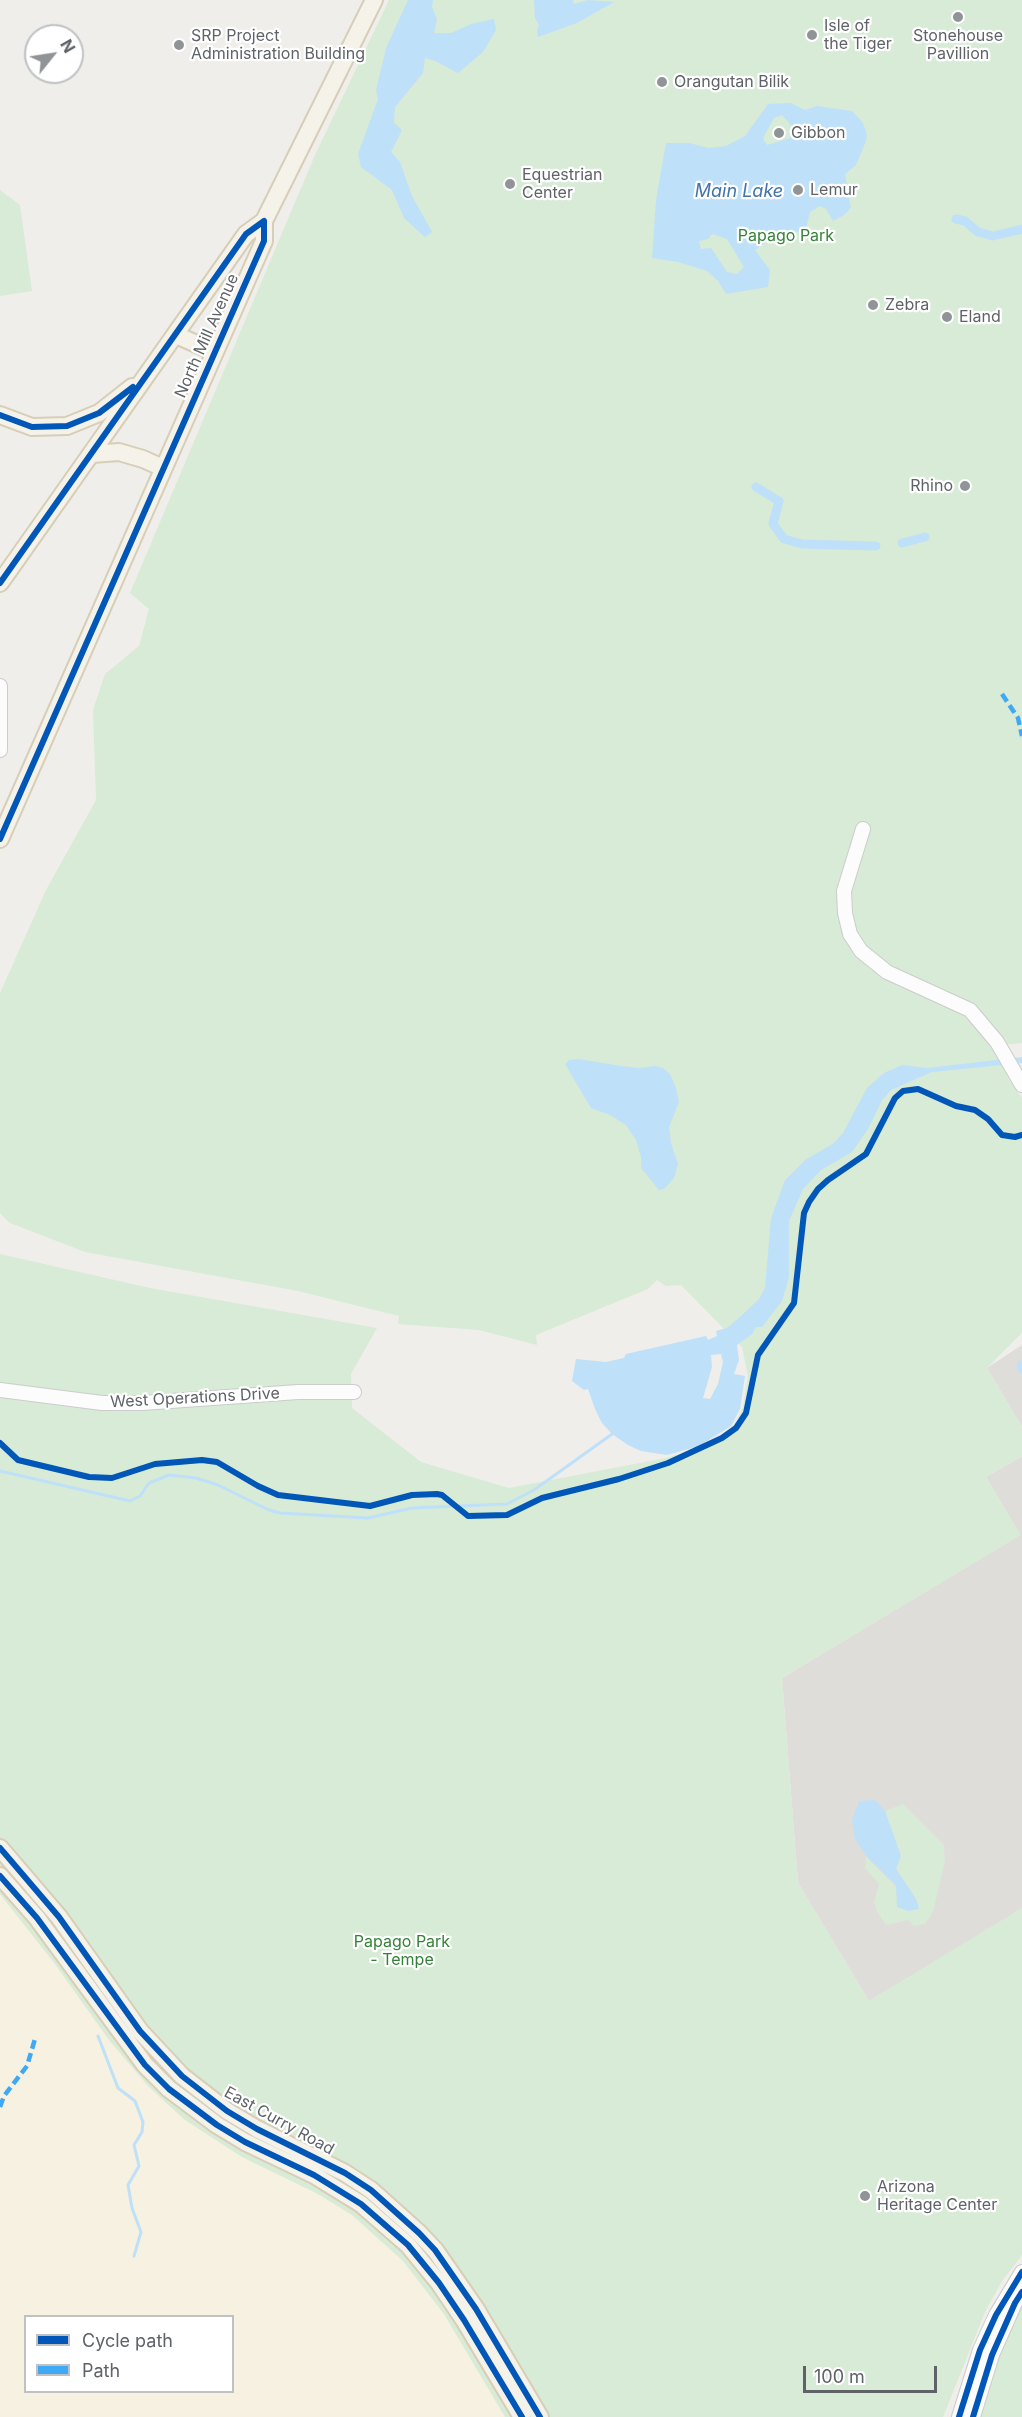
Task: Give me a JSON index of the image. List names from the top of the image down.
{
  "streets": {
    "main road": ["North Mill Avenue", "East Curry Road"],
    "street": ["West Operations Drive"]
  },
  "water": ["Main Lake"],
  "parks": ["Papago Park", "Papago Park - Tempe"],
  "places": [
    "Stonehouse Pavillion",
    "Isle of the Tiger",
    "SRP Project Administration Building",
    "Orangutan Bilik",
    "Gibbon",
    "Equestrian Center",
    "Lemur",
    "Zebra",
    "Eland",
    "Rhino",
    "Arizona Heritage Center"
  ],
  "legend": ["Cycle path", "Path"],
  "scale_bar": "100 m",
  "north": "top right"
}
